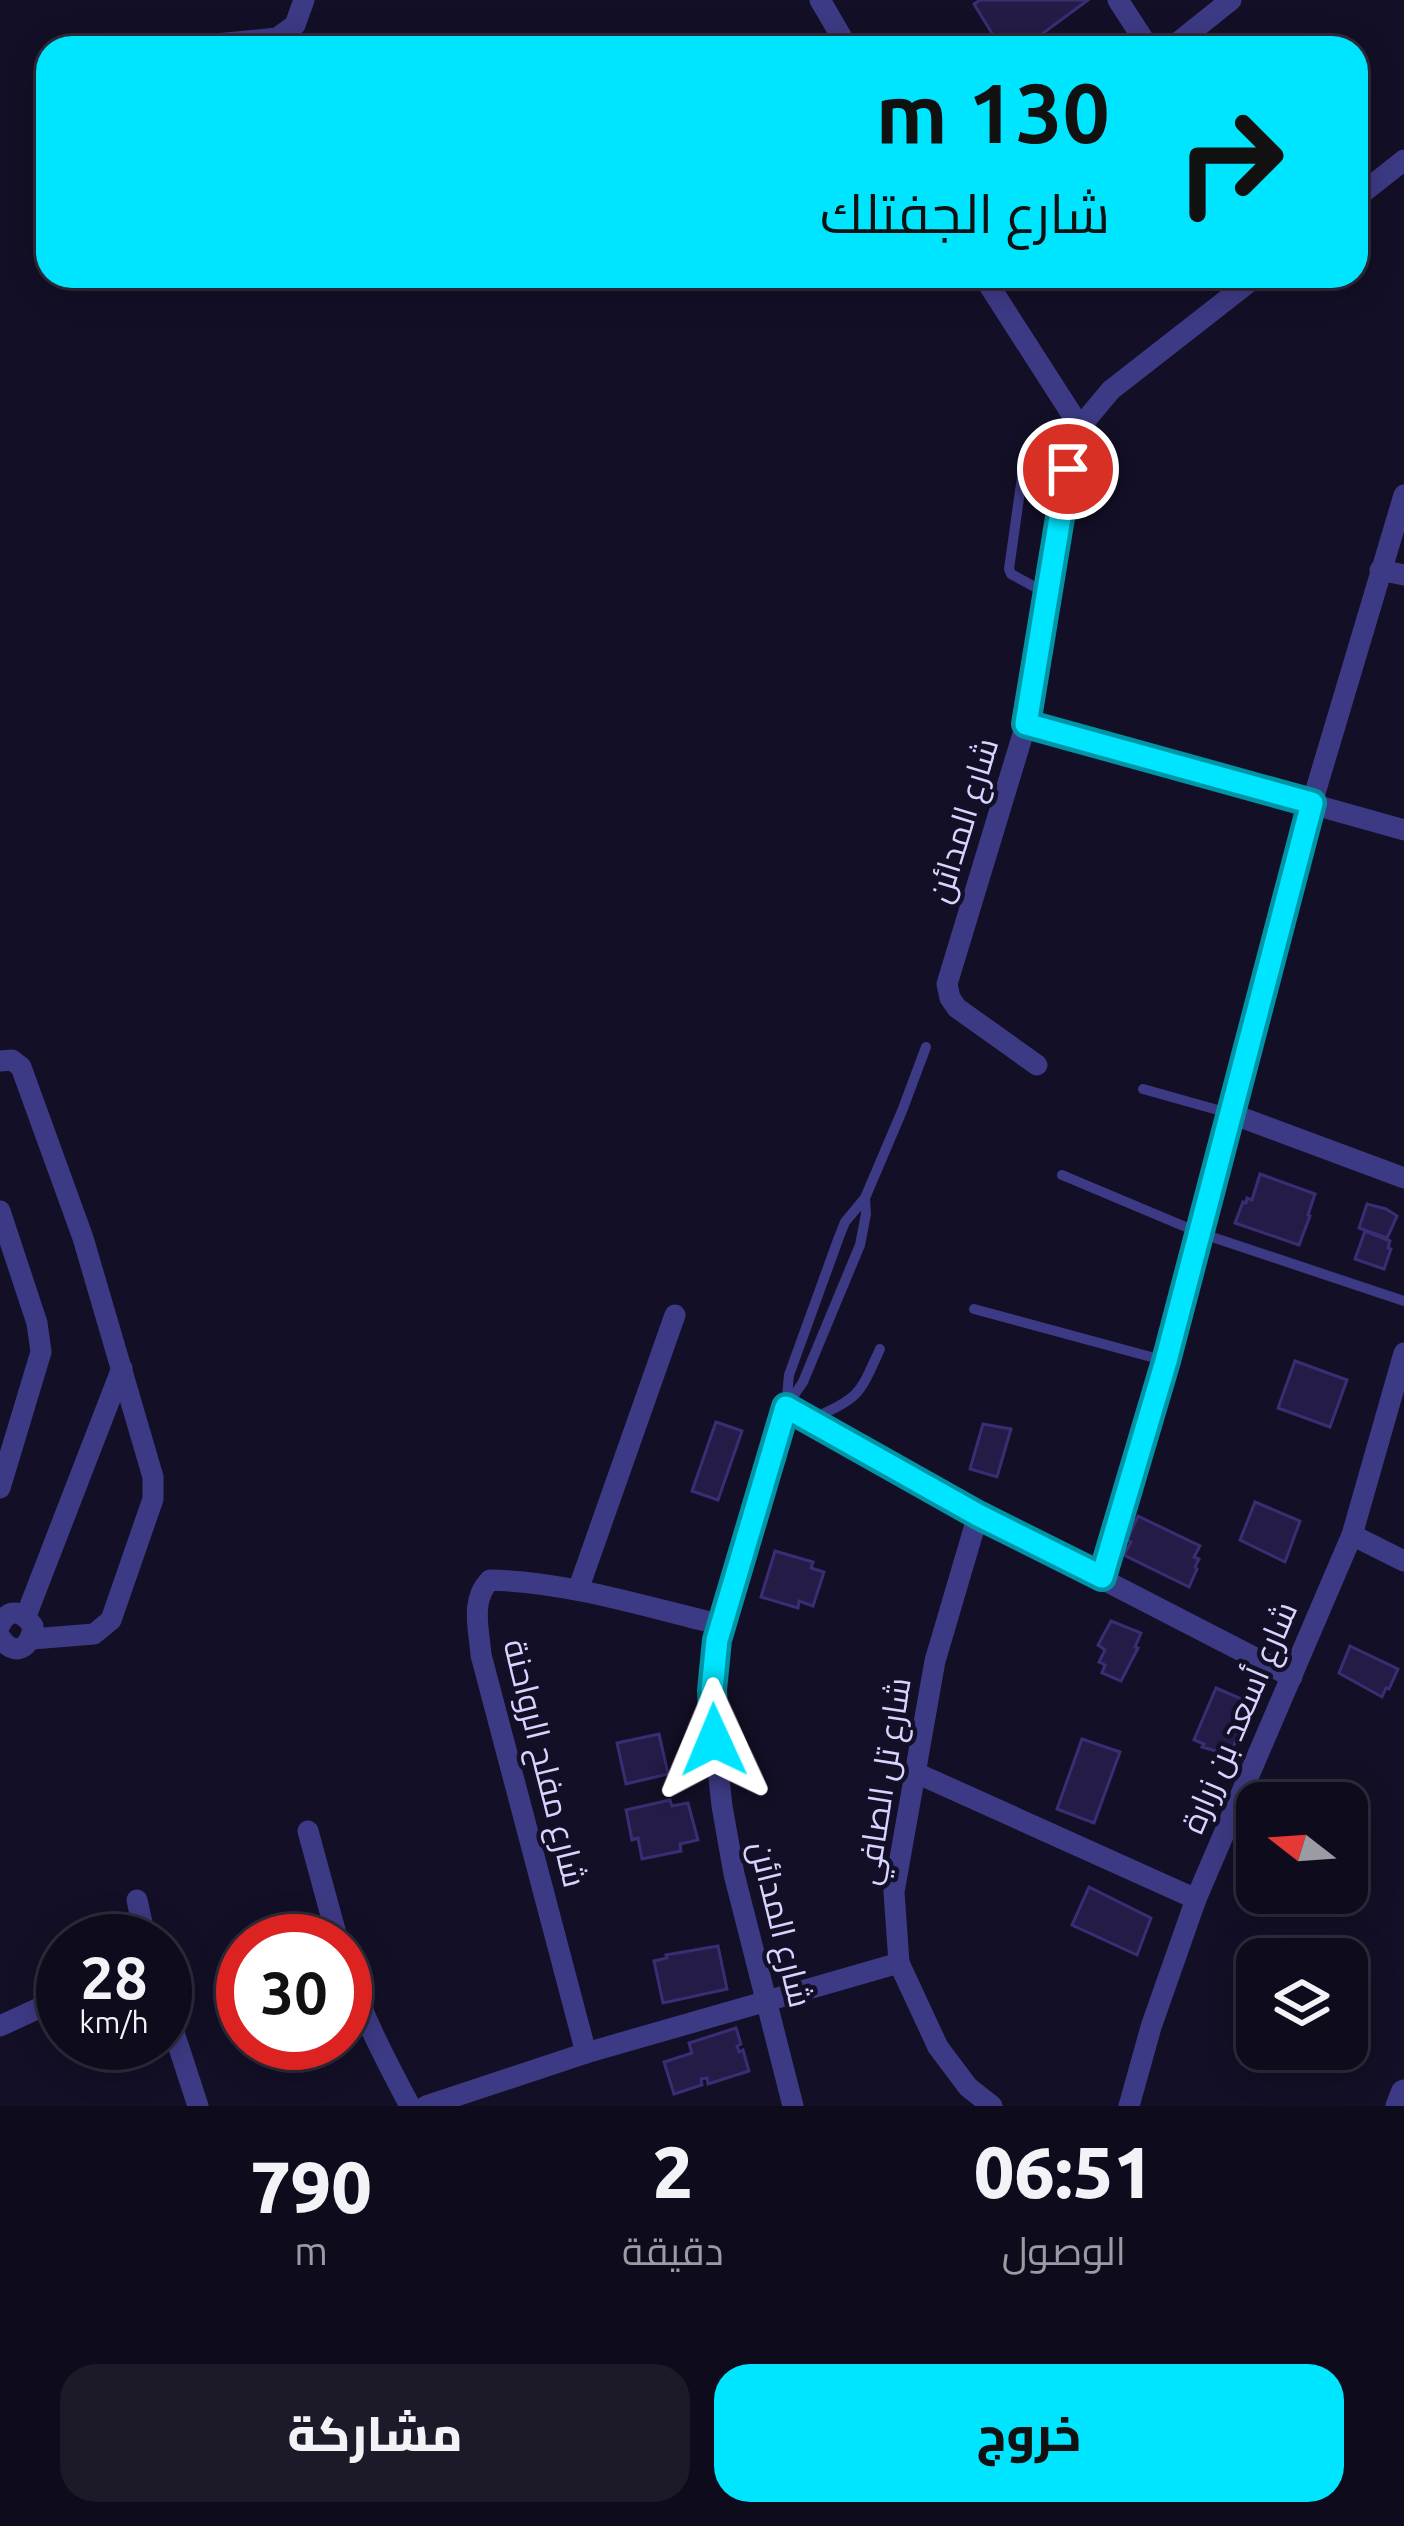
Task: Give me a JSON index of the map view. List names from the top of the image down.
{
  "streets": {
    "street": [
      "شارع المدائن",
      "شارع أسعد بن زرارة",
      "شارع مفلح الرواحنة",
      "شارع تل الصافي"
    ]
  },
  "crossings": [
    ["شارع المدائن", "شارع مفلح الرواحنة"]
  ],
  "north": "left",
  "page": {
    "turn": ["130 m", "شارع الجفتلك"],
    "speed": "28 km/h",
    "limit": "30",
    "eta": [
      "06:51",
      "الوصول",
      "2",
      "دقيقة",
      "790",
      "m"
    ],
    "buttons": ["خروج", "مشاركة"]
  }
}
